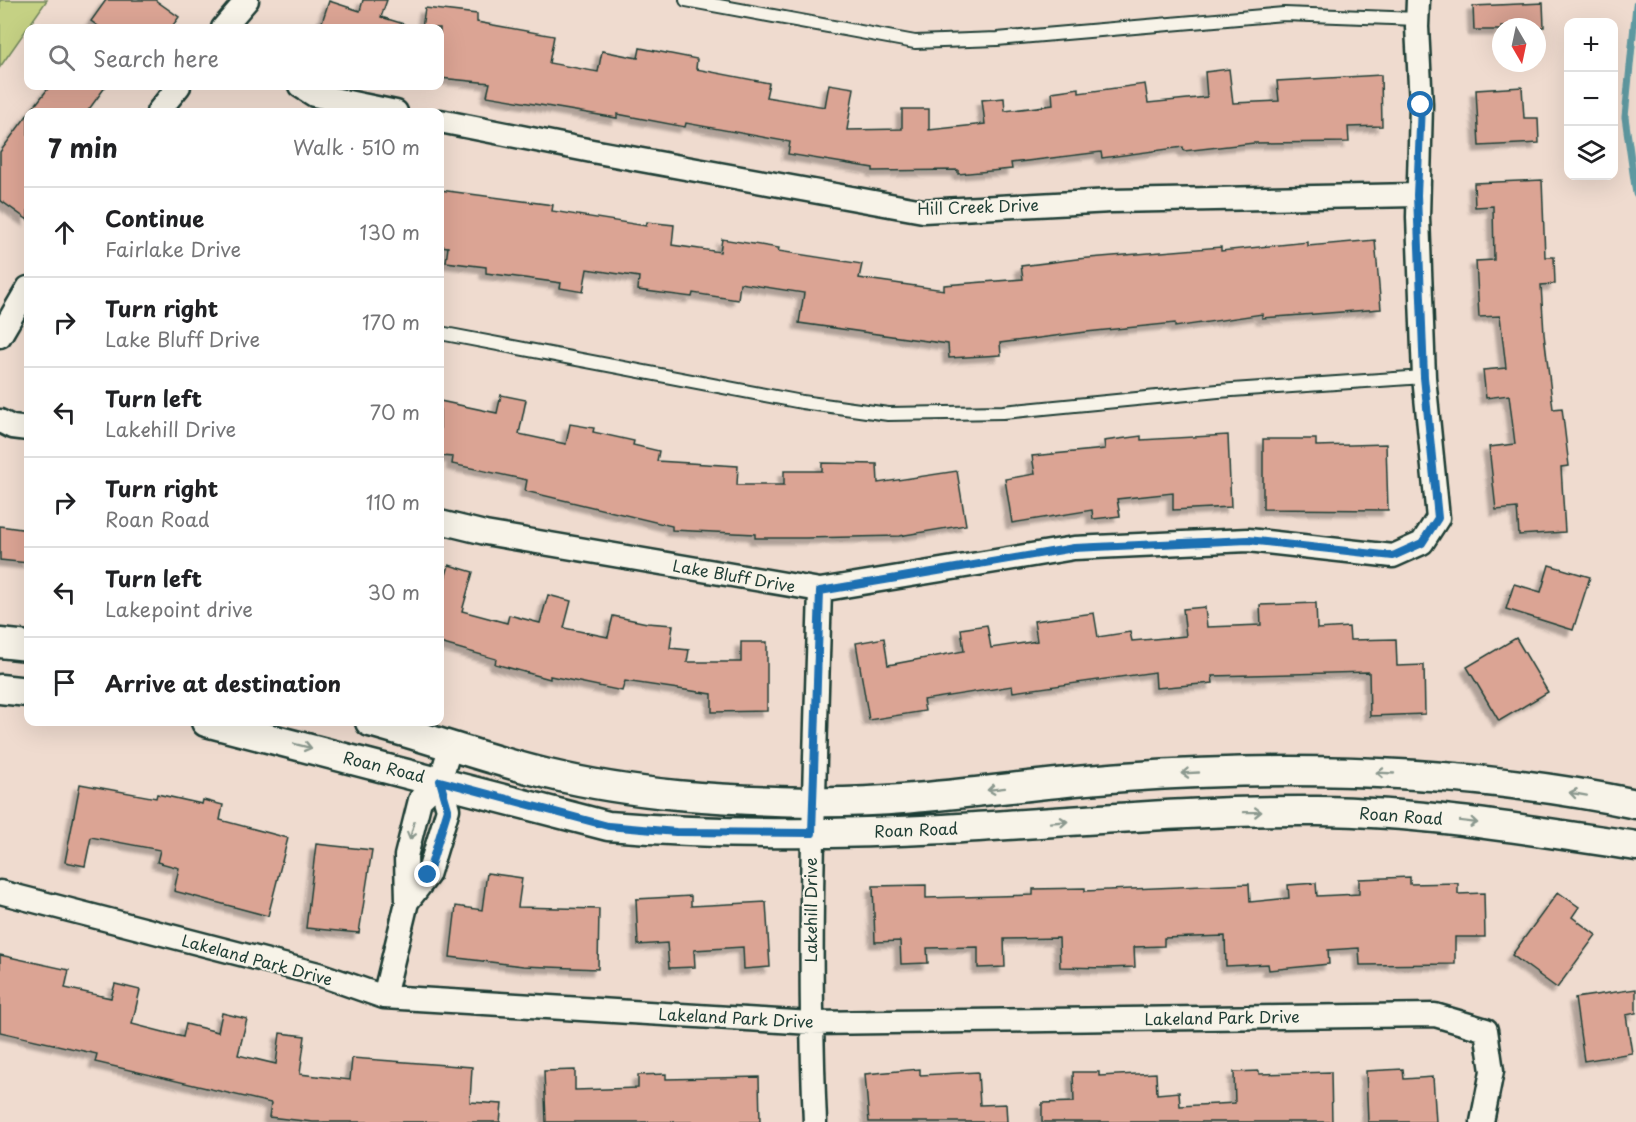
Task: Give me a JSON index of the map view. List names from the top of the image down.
{
  "streets": {
    "street": [
      "Hill Creek Drive",
      "Lake Bluff Drive",
      "Roan Road",
      "Lakehill Drive",
      "Lakeland Park Drive"
    ]
  },
  "crossings": [
    ["Lake Bluff Drive", "Lakehill Drive"],
    ["Roan Road", "Lakehill Drive"],
    ["Lakehill Drive", "Lakeland Park Drive"]
  ],
  "north": "bottom",
  "page": {
    "map_buttons": ["+", "−"],
    "search": "Search here",
    "heading": ["7 min", "Walk · 510 m"],
    "list": [
      ["Continue", "Fairlake Drive", "130 m"],
      ["Turn right", "Lake Bluff Drive", "170 m"],
      ["Turn left", "Lakehill Drive", "70 m"],
      ["Turn right", "Roan Road", "110 m"],
      ["Turn left", "Lakepoint drive", "30 m"],
      "Arrive at destination"
    ]
  }
}
